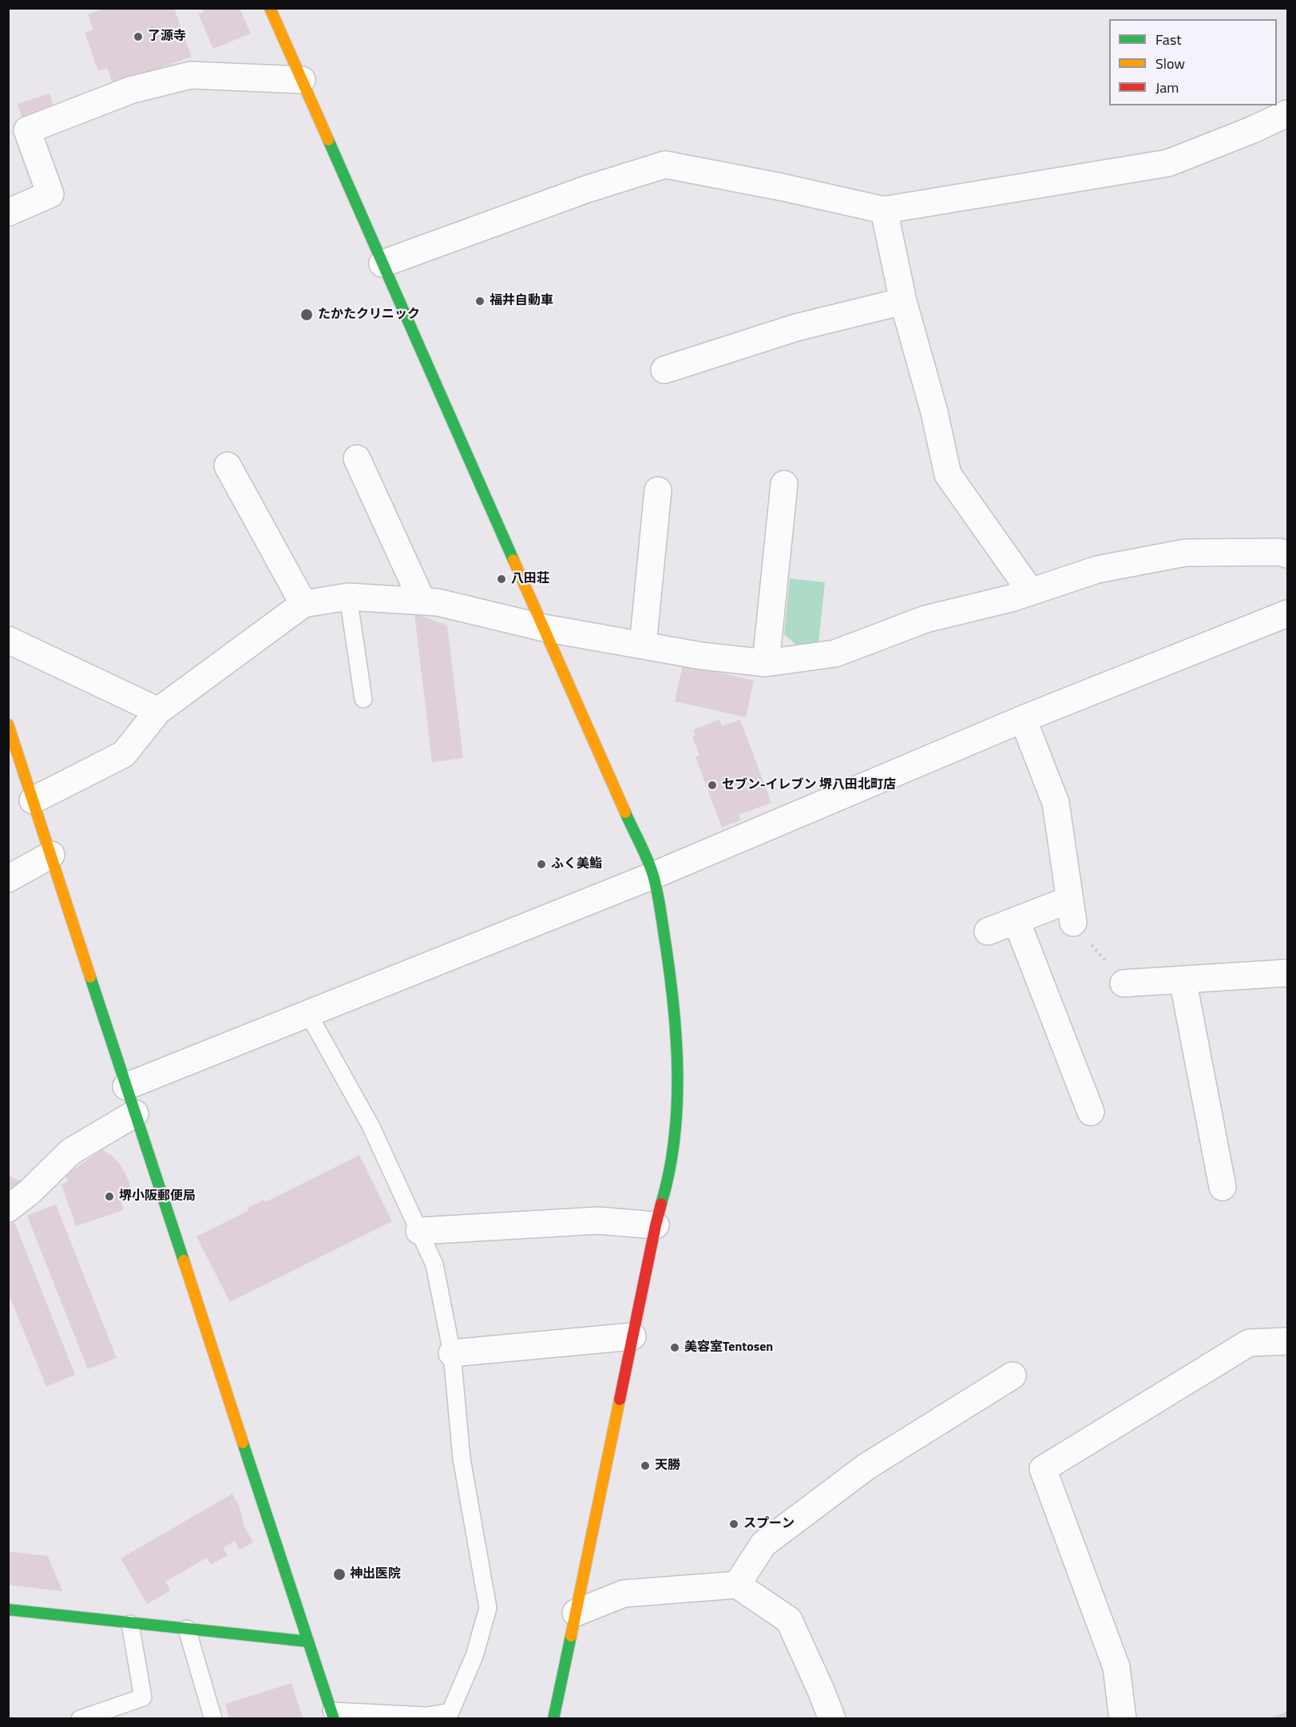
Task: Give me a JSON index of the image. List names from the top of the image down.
{
  "places": [
    "了源寺",
    "福井自動車",
    "たかたクリニック",
    "八田荘",
    "セブン-イレブン 堺八田北町店",
    "ふく美鮨",
    "堺小阪郵便局",
    "美容室Tentosen",
    "天勝",
    "スプーン",
    "神出医院"
  ],
  "legend": ["Fast", "Slow", "Jam"]
}
